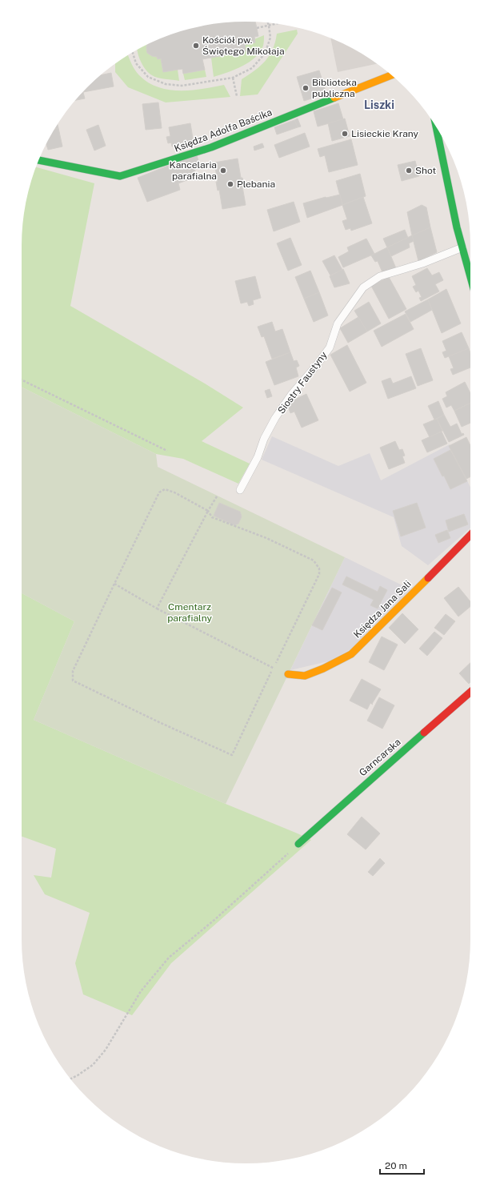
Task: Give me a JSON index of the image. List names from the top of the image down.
{
  "streets": {
    "street": ["Księdza Adolfa Baścika", "Księdza Jana Sali", "Garncarska"],
    "lane": ["Siostry Faustyny"]
  },
  "districts": ["Liszki"],
  "parks": ["Cmentarz parafialny"],
  "places": [
    "Kościół pw. Świętego Mikołaja",
    "Biblioteka publiczna",
    "Lisieckie Krany",
    "Kancelaria parafialna",
    "Shot",
    "Plebania"
  ],
  "scale_bar": "20 m"
}
